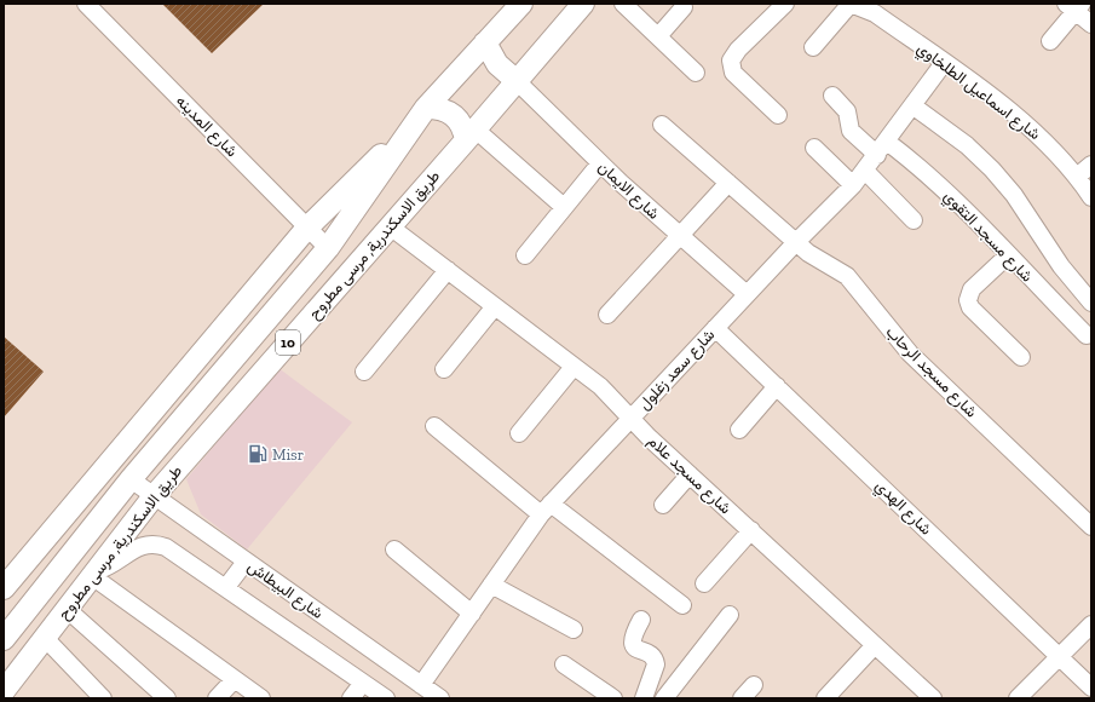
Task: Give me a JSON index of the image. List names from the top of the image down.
{
  "streets": {
    "main road": ["طريق الاسكندرية, مرسى مطروح", "10"],
    "street": [
      "شارع اسماعيل الطلخاوي",
      "شارع المدينه",
      "شارع الايمان",
      "شارع مسجد التقوي",
      "شارع سعد زغلول",
      "شارع مسجد الرحاب",
      "شارع مسجد علام",
      "شارع الهدي",
      "شارع البيطاش"
    ]
  },
  "crossings": [
    ["شارع اسماعيل الطلخاوي", "شارع سعد زغلول"],
    ["شارع المدينه", "طريق الاسكندرية, مرسى مطروح"],
    ["شارع الايمان", "طريق الاسكندرية, مرسى مطروح"],
    ["شارع الايمان", "شارع سعد زغلول"],
    ["شارع مسجد التقوي", "شارع سعد زغلول"],
    ["طريق الاسكندرية, مرسى مطروح", "شارع مسجد علام"],
    ["طريق الاسكندرية, مرسى مطروح", "شارع البيطاش"],
    ["شارع سعد زغلول", "شارع مسجد الرحاب"],
    ["شارع سعد زغلول", "شارع مسجد علام"],
    ["شارع سعد زغلول", "شارع الهدي"],
    ["شارع سعد زغلول", "شارع البيطاش"]
  ],
  "places": {
    "fuel station": ["Misr"]
  }
}
